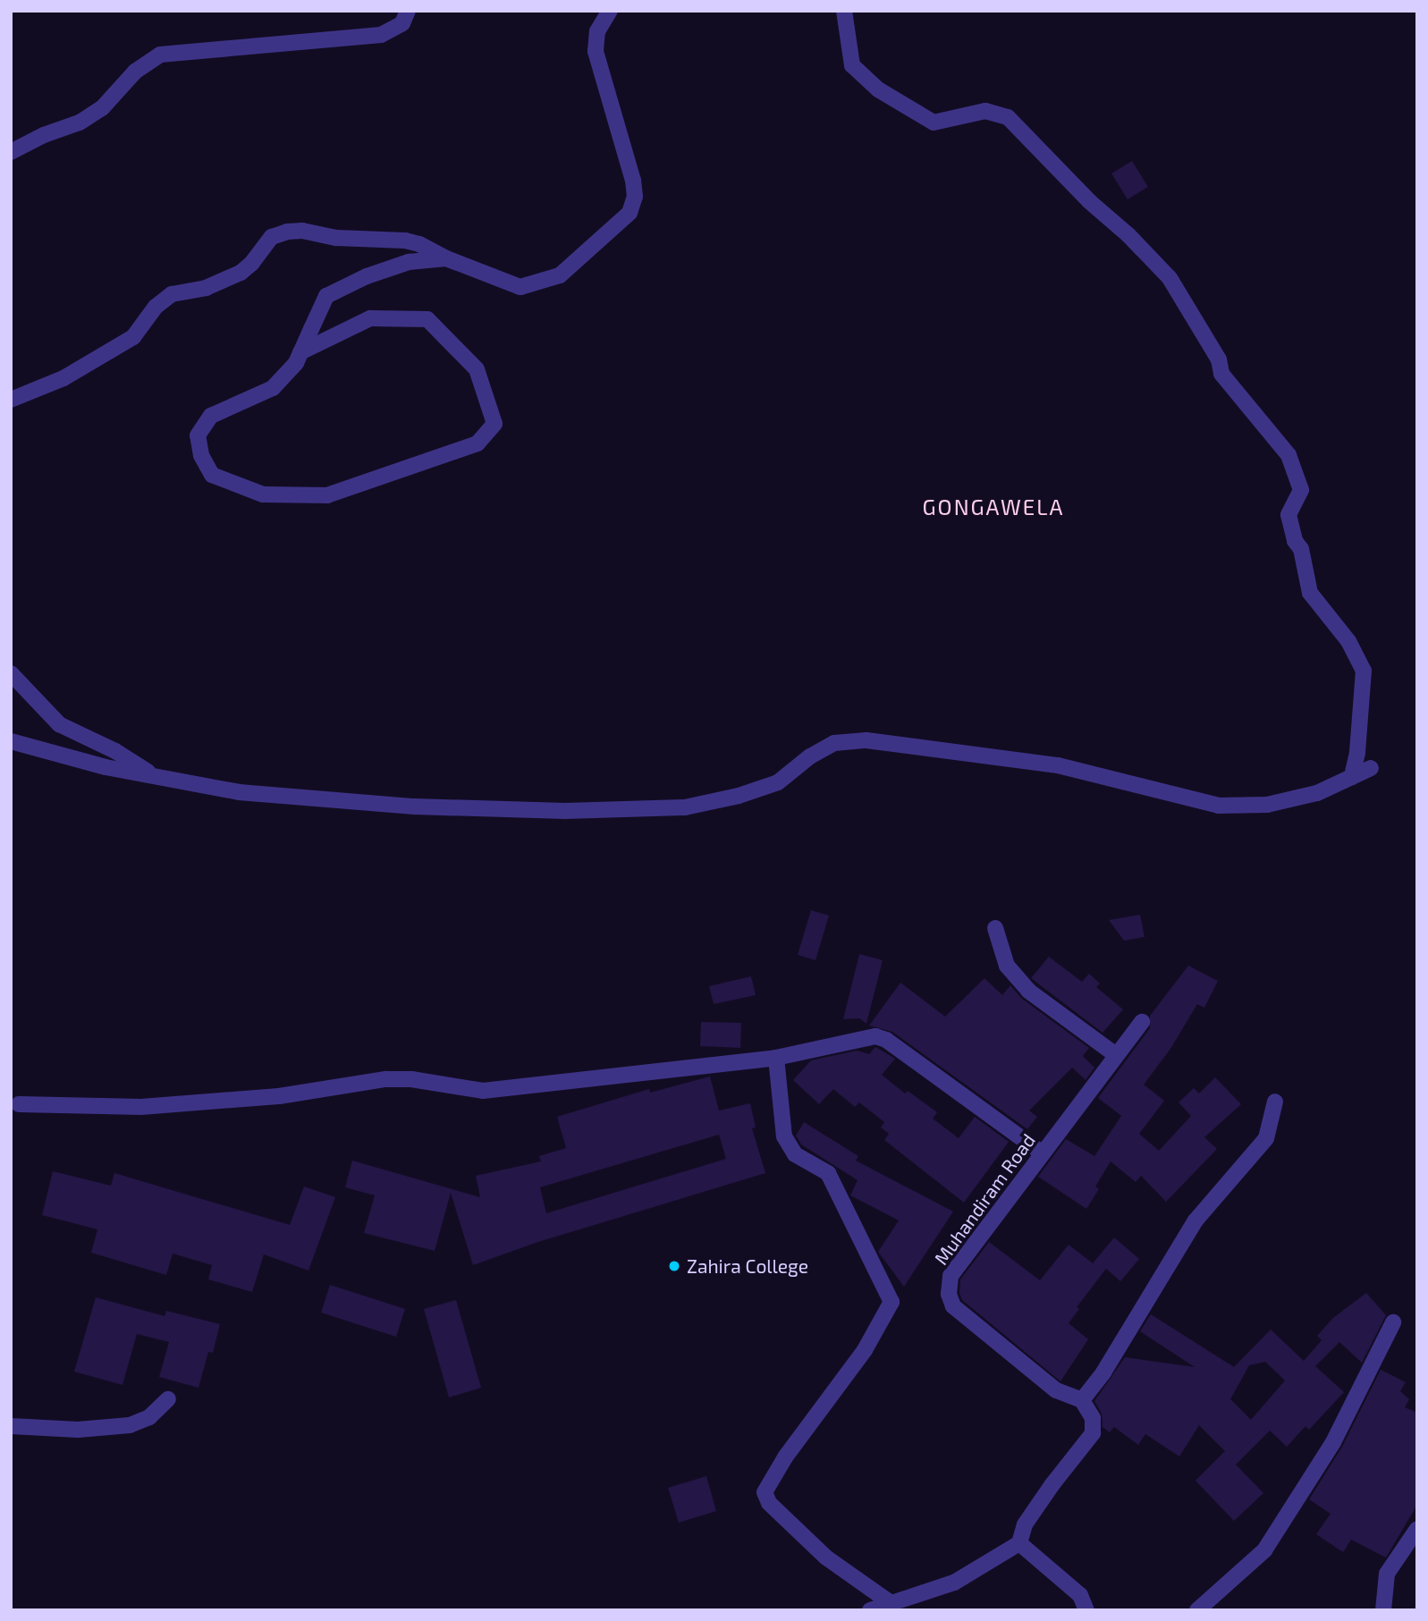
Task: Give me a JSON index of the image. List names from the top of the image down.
{
  "streets": {
    "street": ["Muhandiram Road"]
  },
  "districts": ["GONGAWELA"],
  "places": ["Zahira College"]
}
